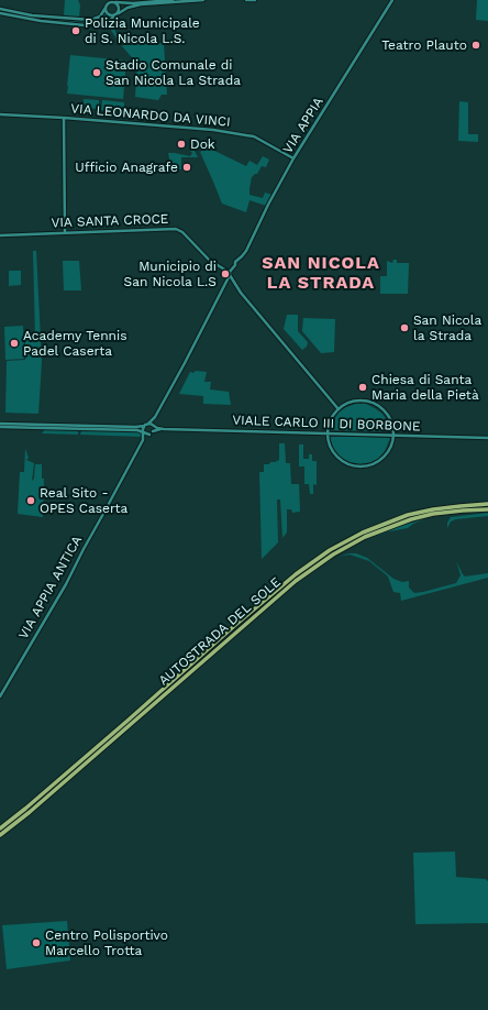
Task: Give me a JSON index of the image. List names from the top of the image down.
{
  "streets": {
    "highway": ["AUTOSTRADA DEL SOLE"],
    "street": [
      "VIA LEONARDO DA VINCI",
      "VIA APPIA",
      "VIA SANTA CROCE",
      "VIALE CARLO III DI BORBONE",
      "VIA APPIA ANTICA"
    ]
  },
  "crossings": [
    ["VIA LEONARDO DA VINCI", "VIA APPIA"],
    ["VIA APPIA", "VIA SANTA CROCE"],
    ["VIALE CARLO III DI BORBONE", "VIA APPIA ANTICA"]
  ],
  "districts": ["SAN NICOLA LA STRADA"],
  "places": [
    "Polizia Municipale di S. Nicola L.S.",
    "Teatro Plauto",
    "Stadio Comunale di San Nicola La Strada",
    "Dok",
    "Ufficio Anagrafe",
    "Municipio di San Nicola L.S",
    "San Nicola la Strada",
    "Academy Tennis Padel Caserta",
    "Chiesa di Santa Maria della Pietà",
    "Real Sito - OPES Caserta",
    "Centro Polisportivo Marcello Trotta"
  ]
}
